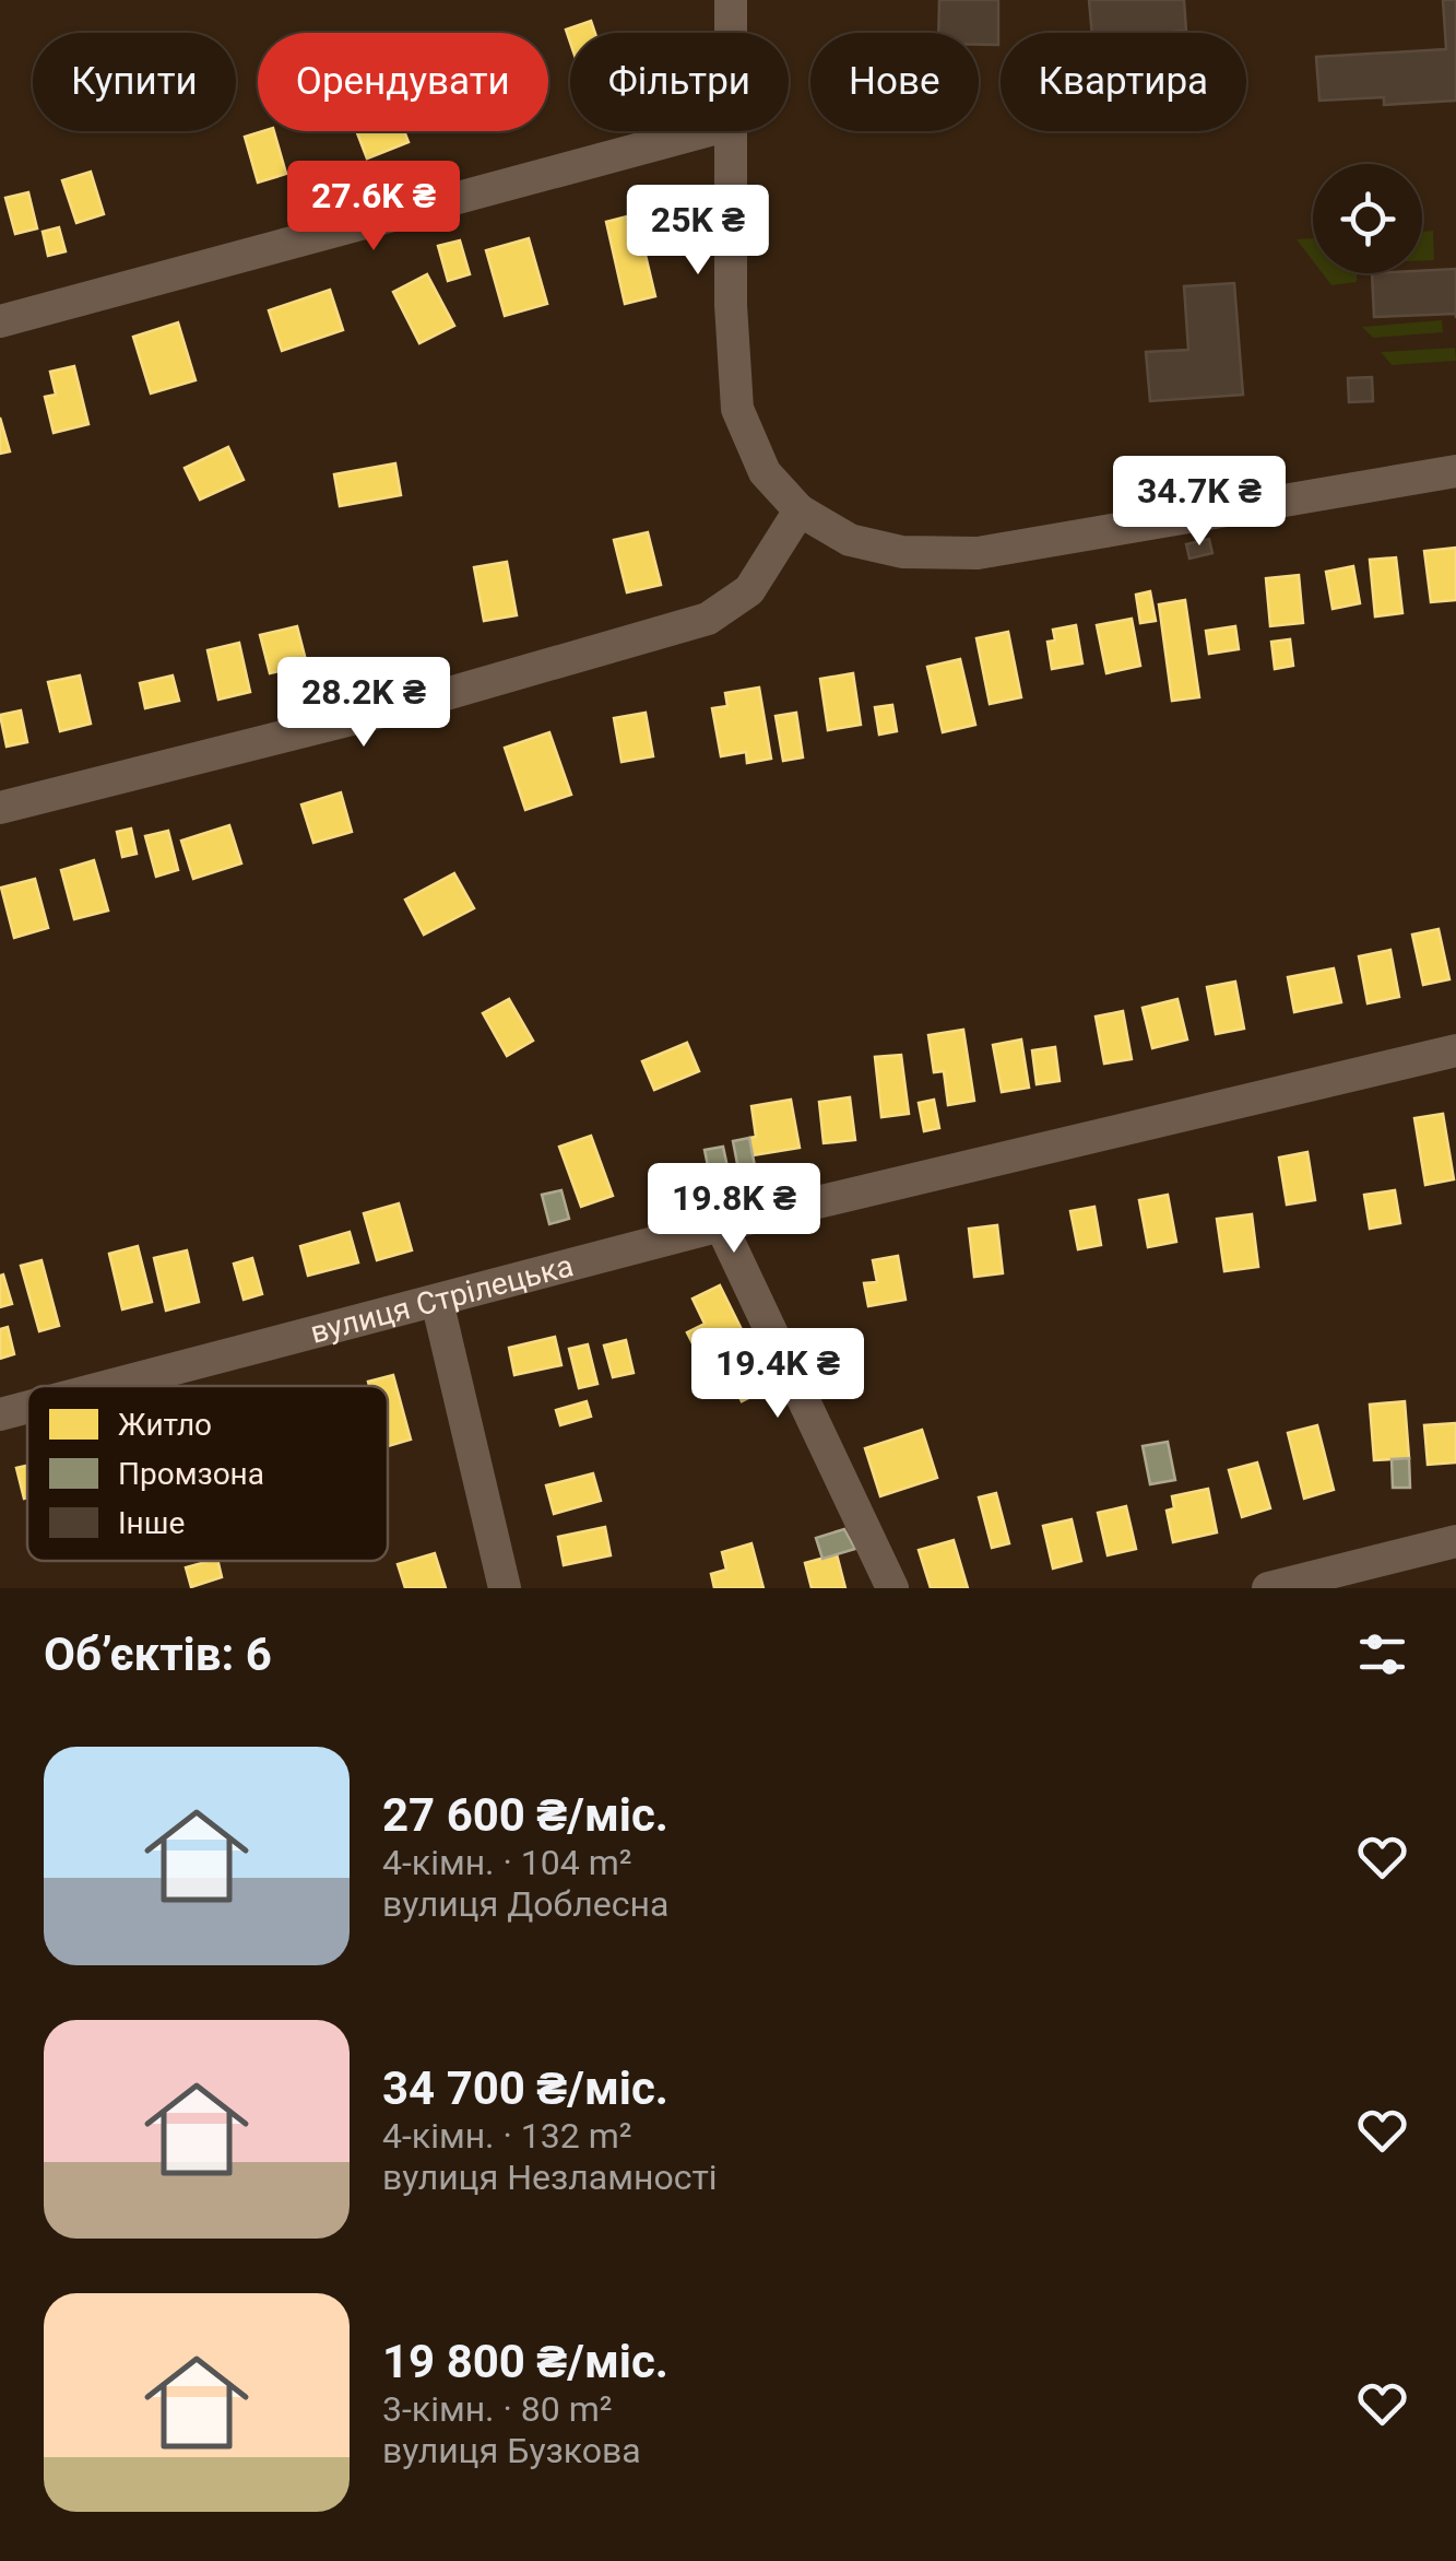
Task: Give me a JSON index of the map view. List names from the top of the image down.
{
  "streets": {
    "street": ["вулиця Стрілецька"]
  },
  "legend": ["Житло", "Промзона", "Інше"],
  "page": {
    "chip": [
      "Купити",
      "Орендувати",
      "Фільтри",
      "Нове",
      "Квартира"
    ],
    "price": [
      "27.6K ₴",
      "25K ₴",
      "34.7K ₴",
      "28.2K ₴",
      "19.8K ₴",
      "19.4K ₴"
    ],
    "heading": "Об’єктів: 6",
    "list": [
      {
        "name": "27 600 ₴/міс.",
        "note": "4-кімн. · 104 m² · вулиця Доблесна"
      },
      {
        "name": "34 700 ₴/міс.",
        "note": "4-кімн. · 132 m² · вулиця Незламності"
      },
      {
        "name": "19 800 ₴/міс.",
        "note": "3-кімн. · 80 m² · вулиця Бузкова"
      }
    ]
  }
}
